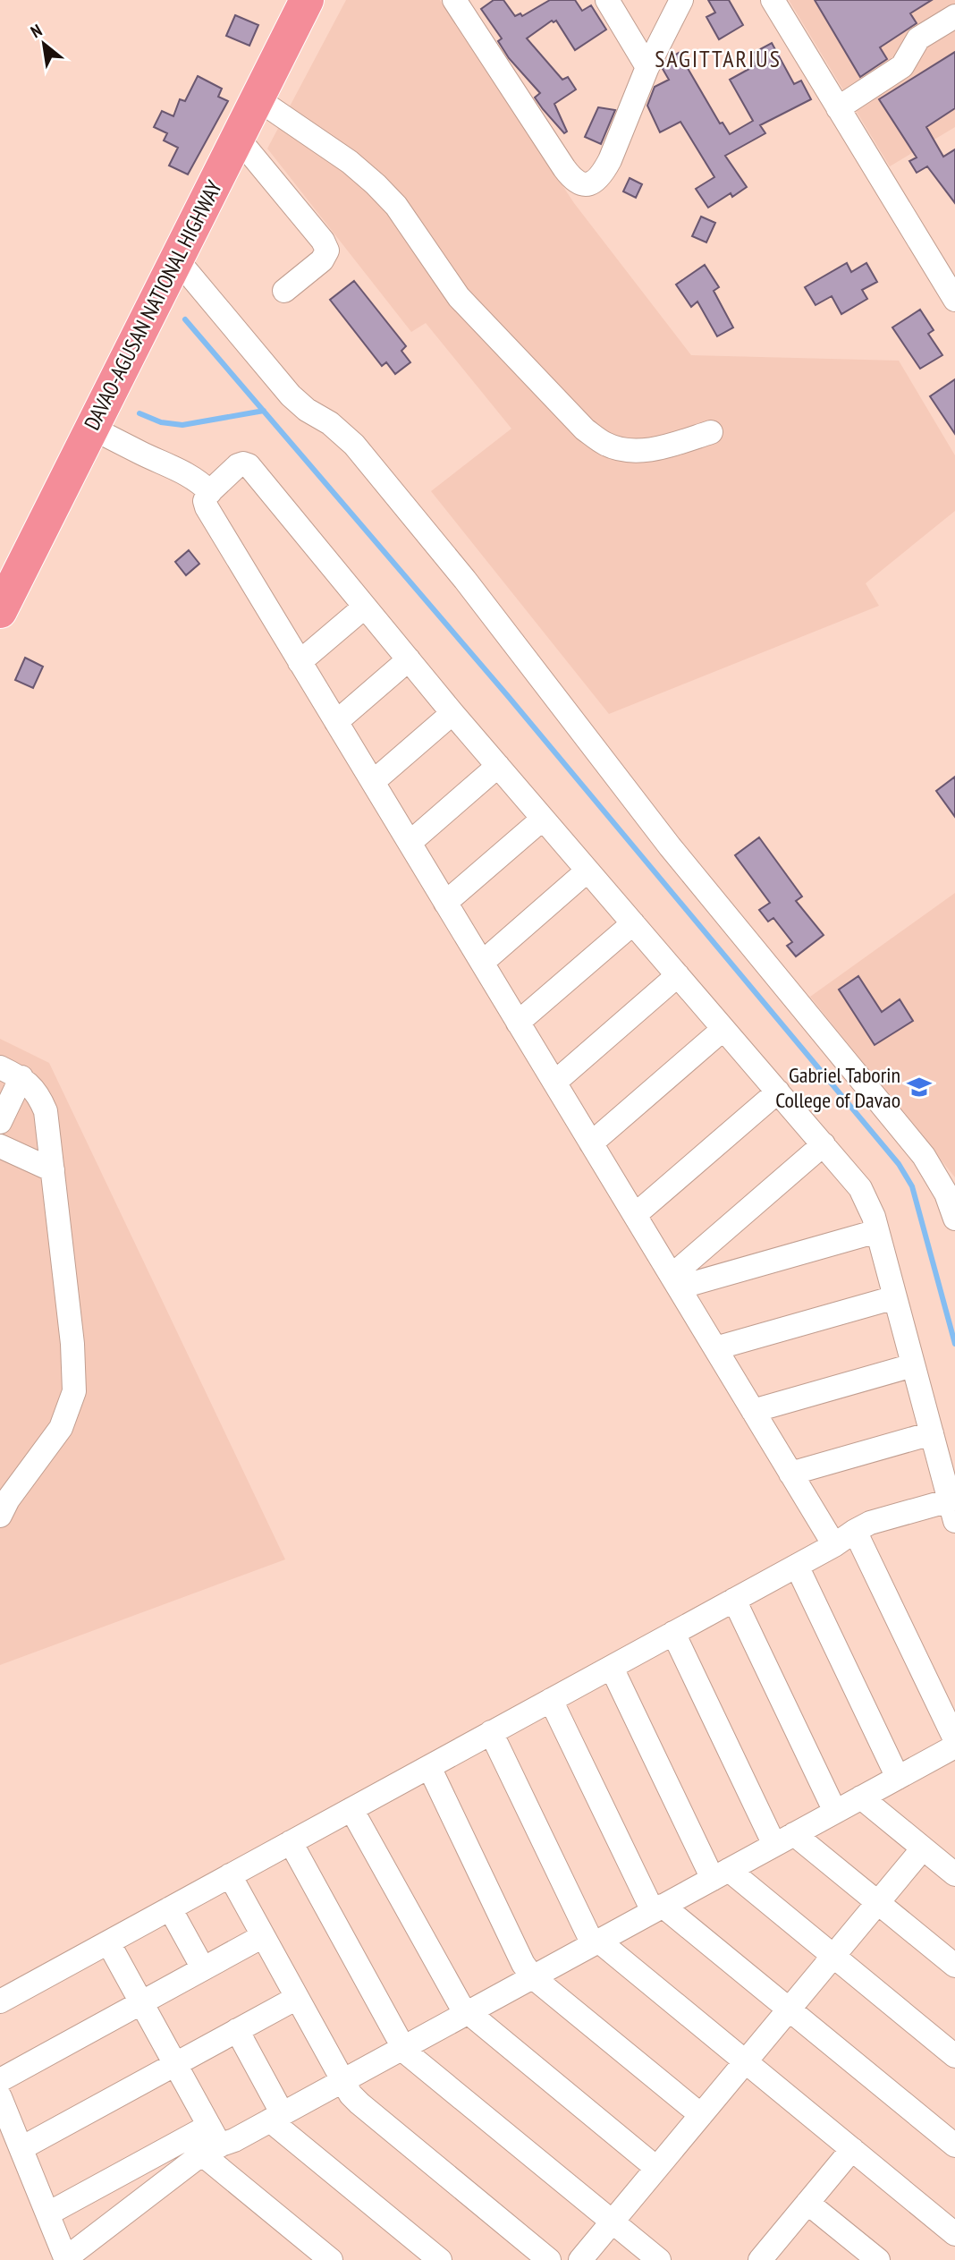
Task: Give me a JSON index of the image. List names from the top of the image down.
{
  "streets": {
    "highway": ["DAVAO-AGUSAN NATIONAL HIGHWAY"]
  },
  "districts": ["SAGITTARIUS"],
  "places": {
    "school or university": ["Gabriel Taborin College of Davao"]
  },
  "north": "top left"
}
